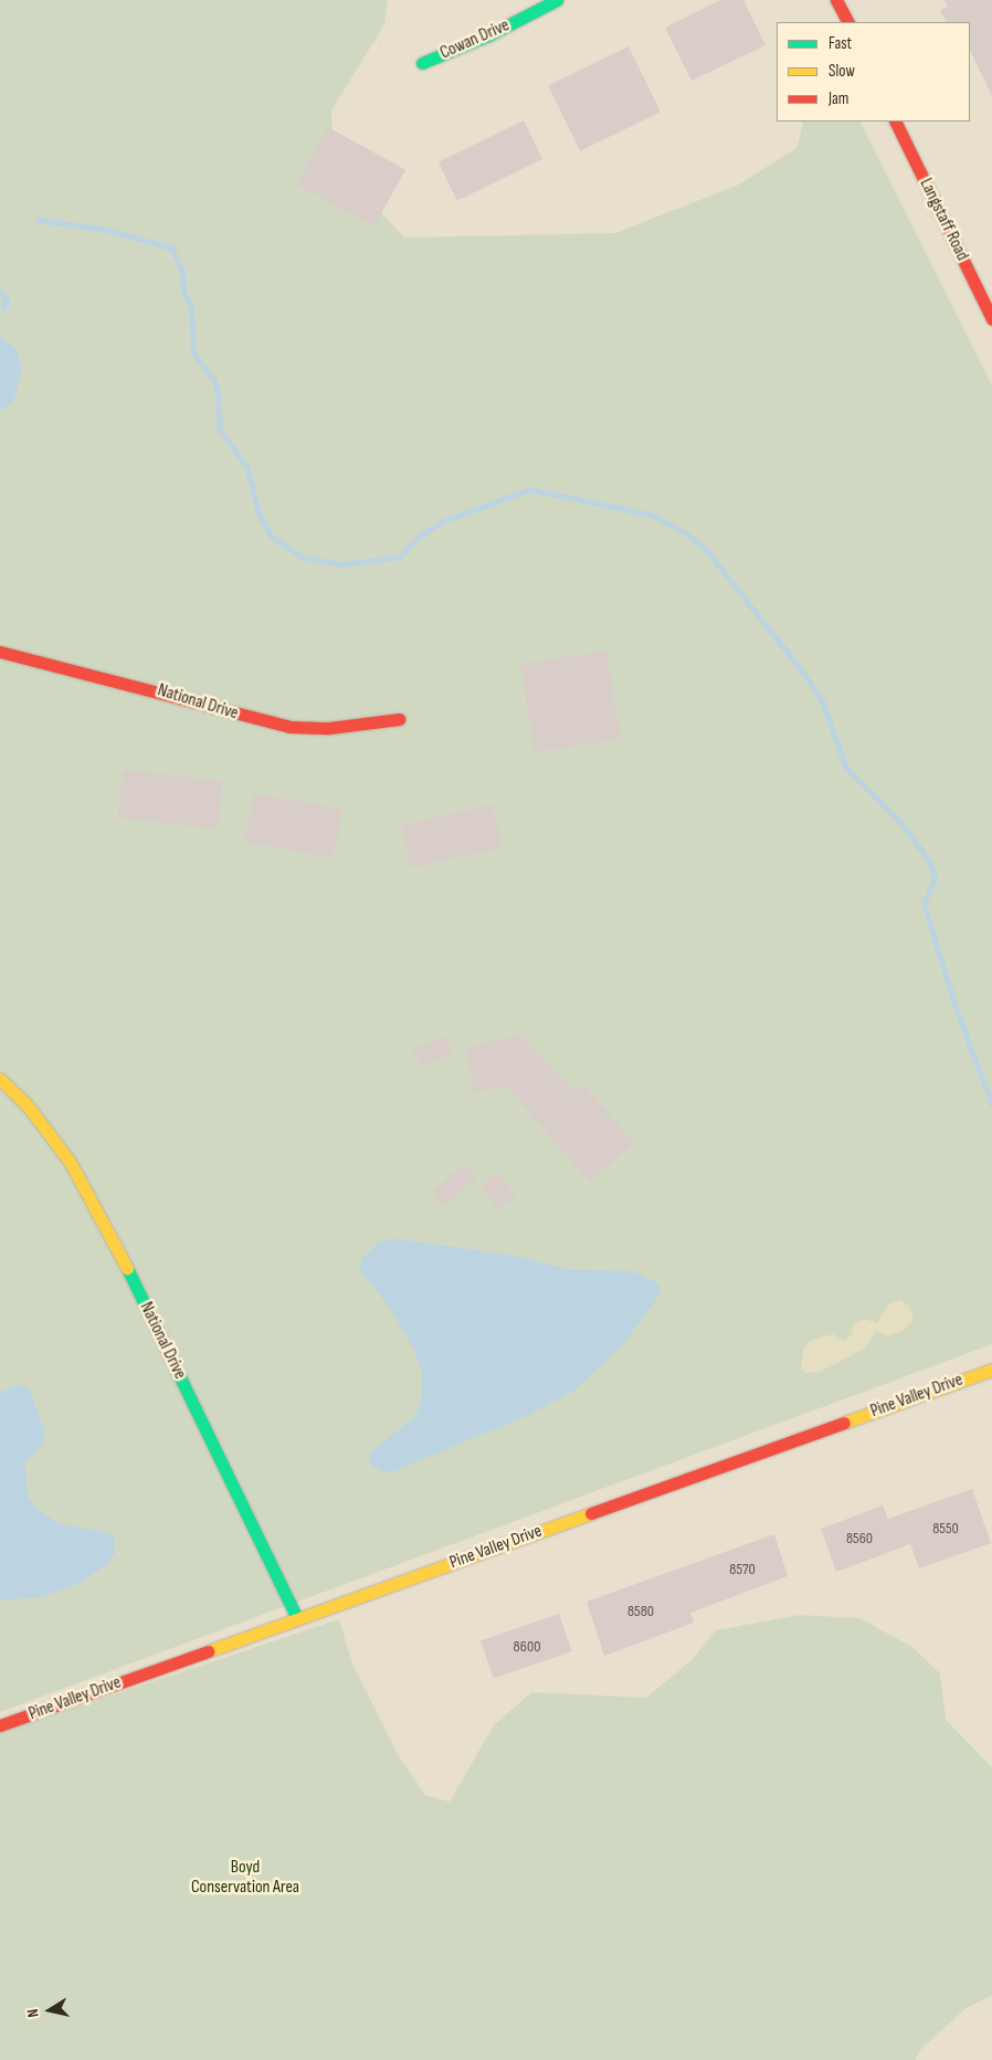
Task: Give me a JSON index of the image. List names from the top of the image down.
{
  "streets": {
    "street": [
      "Cowan Drive",
      "Langstaff Road",
      "National Drive",
      "Pine Valley Drive"
    ]
  },
  "crossings": [
    ["National Drive", "Pine Valley Drive"]
  ],
  "parks": ["Boyd Conservation Area"],
  "house_numbers": [
    "8550",
    "8560",
    "8570",
    "8580",
    "8600"
  ],
  "legend": ["Fast", "Slow", "Jam"],
  "north": "left"
}
